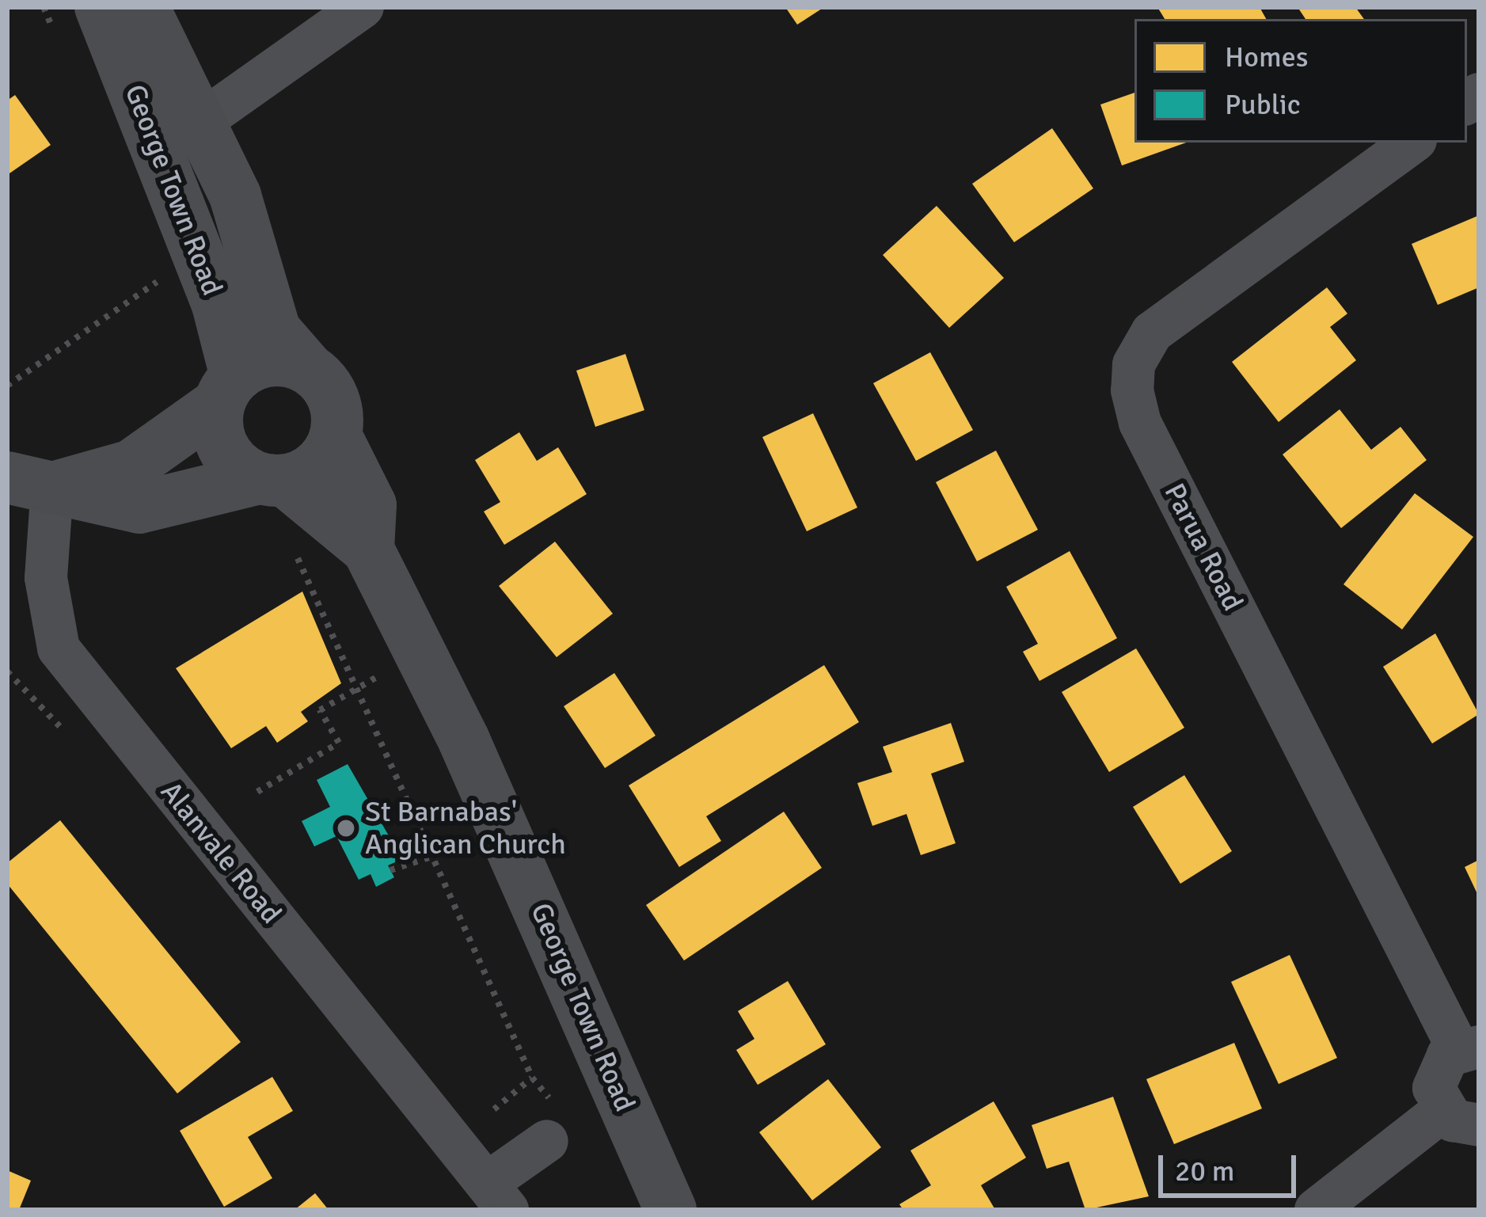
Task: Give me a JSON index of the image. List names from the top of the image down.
{
  "streets": {
    "main road": ["George Town Road"],
    "street": ["Parua Road", "Alanvale Road"]
  },
  "places": ["St Barnabas' Anglican Church"],
  "legend": ["Homes", "Public"],
  "scale_bar": "20 m"
}
